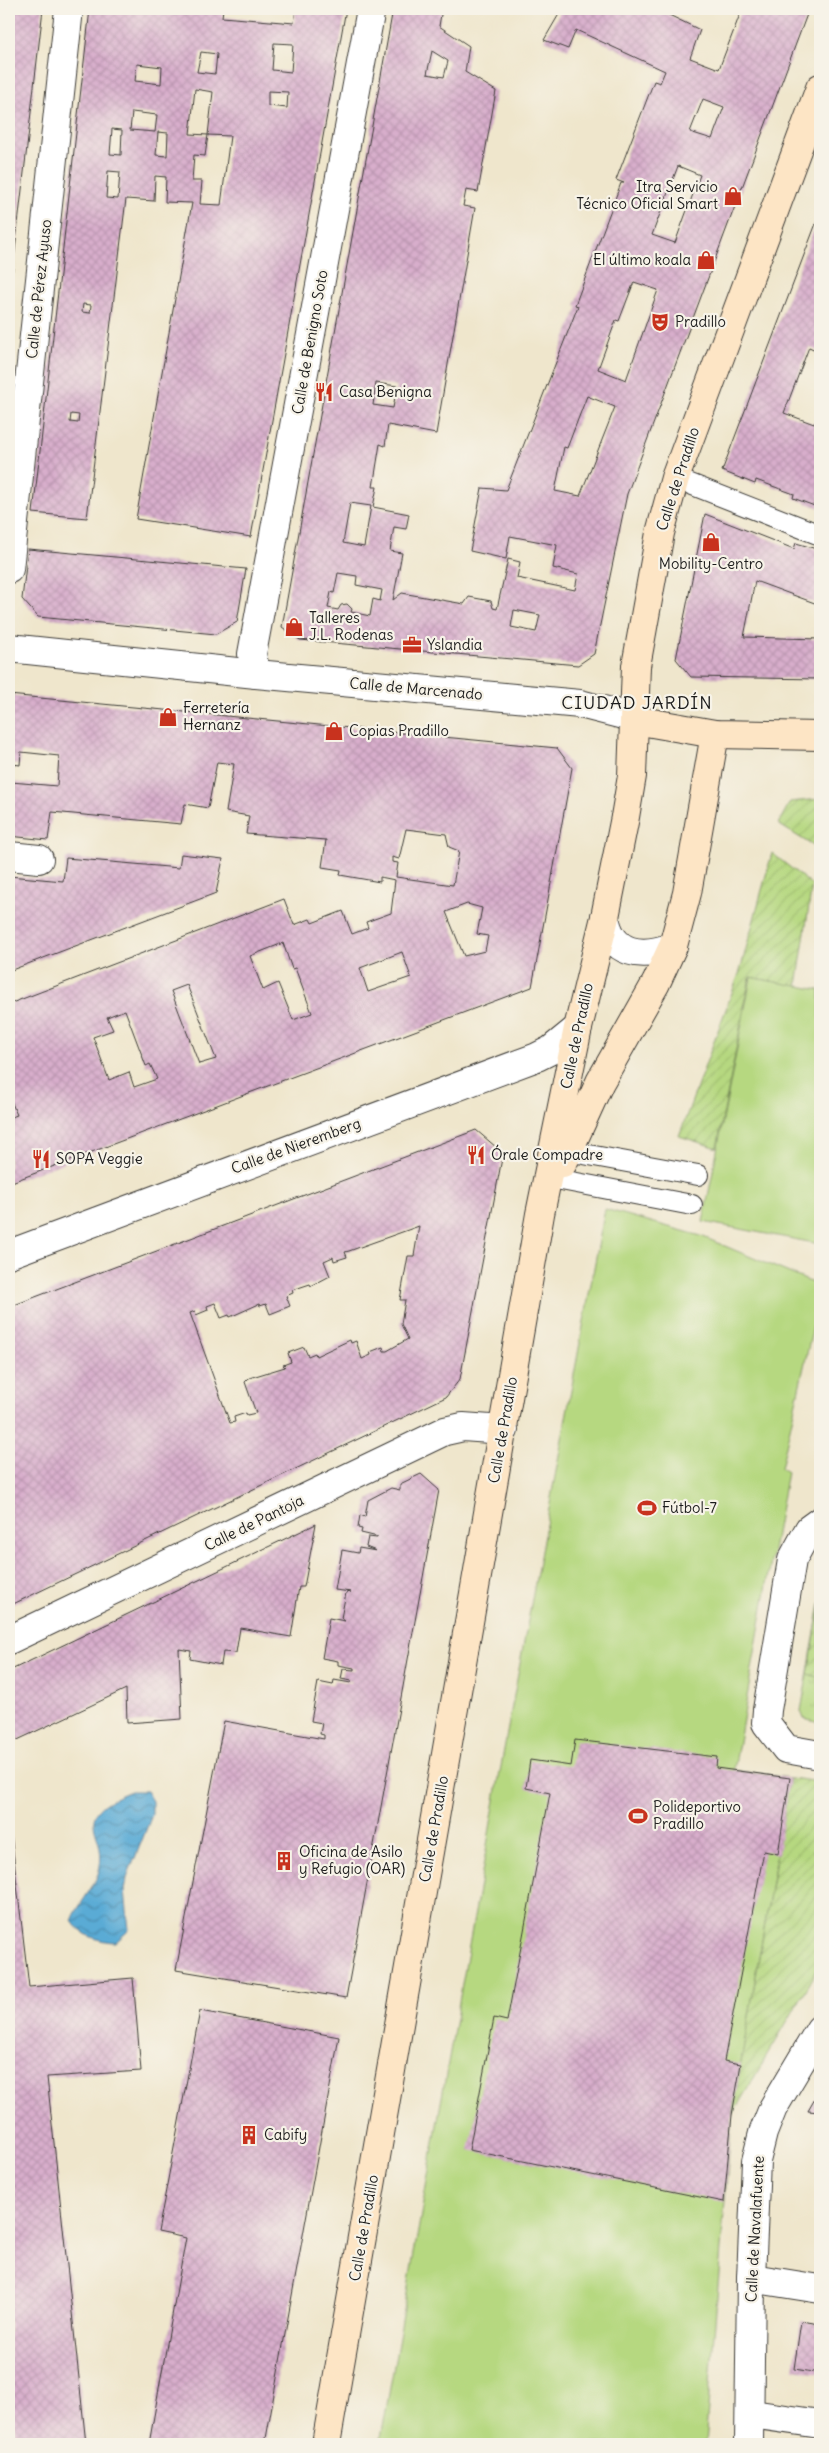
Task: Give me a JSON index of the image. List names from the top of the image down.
{
  "streets": {
    "street": [
      "Calle de Pérez Ayuso",
      "Calle de Benigno Soto",
      "Calle de Pradillo",
      "Calle de Marcenado",
      "Calle de Nieremberg",
      "Calle de Pantoja",
      "Calle de Navalafuente"
    ]
  },
  "crossings": [
    ["Calle de Benigno Soto", "Calle de Marcenado"],
    ["Calle de Pradillo", "Calle de Marcenado"],
    ["Calle de Pradillo", "Calle de Nieremberg"],
    ["Calle de Pradillo", "Calle de Pantoja"]
  ],
  "districts": ["CIUDAD JARDÍN"],
  "places": {
    "shop": [
      "Itra Servicio Técnico Oficial Smart",
      "El último koala",
      "Mobility-Centro",
      "Talleres J.L. Rodenas",
      "Ferretería Hernanz",
      "Copias Pradillo"
    ],
    "theatre": ["Pradillo"],
    "restaurant": ["Casa Benigna", "Órale Compadre", "SOPA Veggie"],
    "office": ["Yslandia"],
    "sports": ["Fútbol-7", "Polideportivo Pradillo"],
    "building": ["Oficina de Asilo y Refugio (OAR)", "Cabify"]
  }
}
